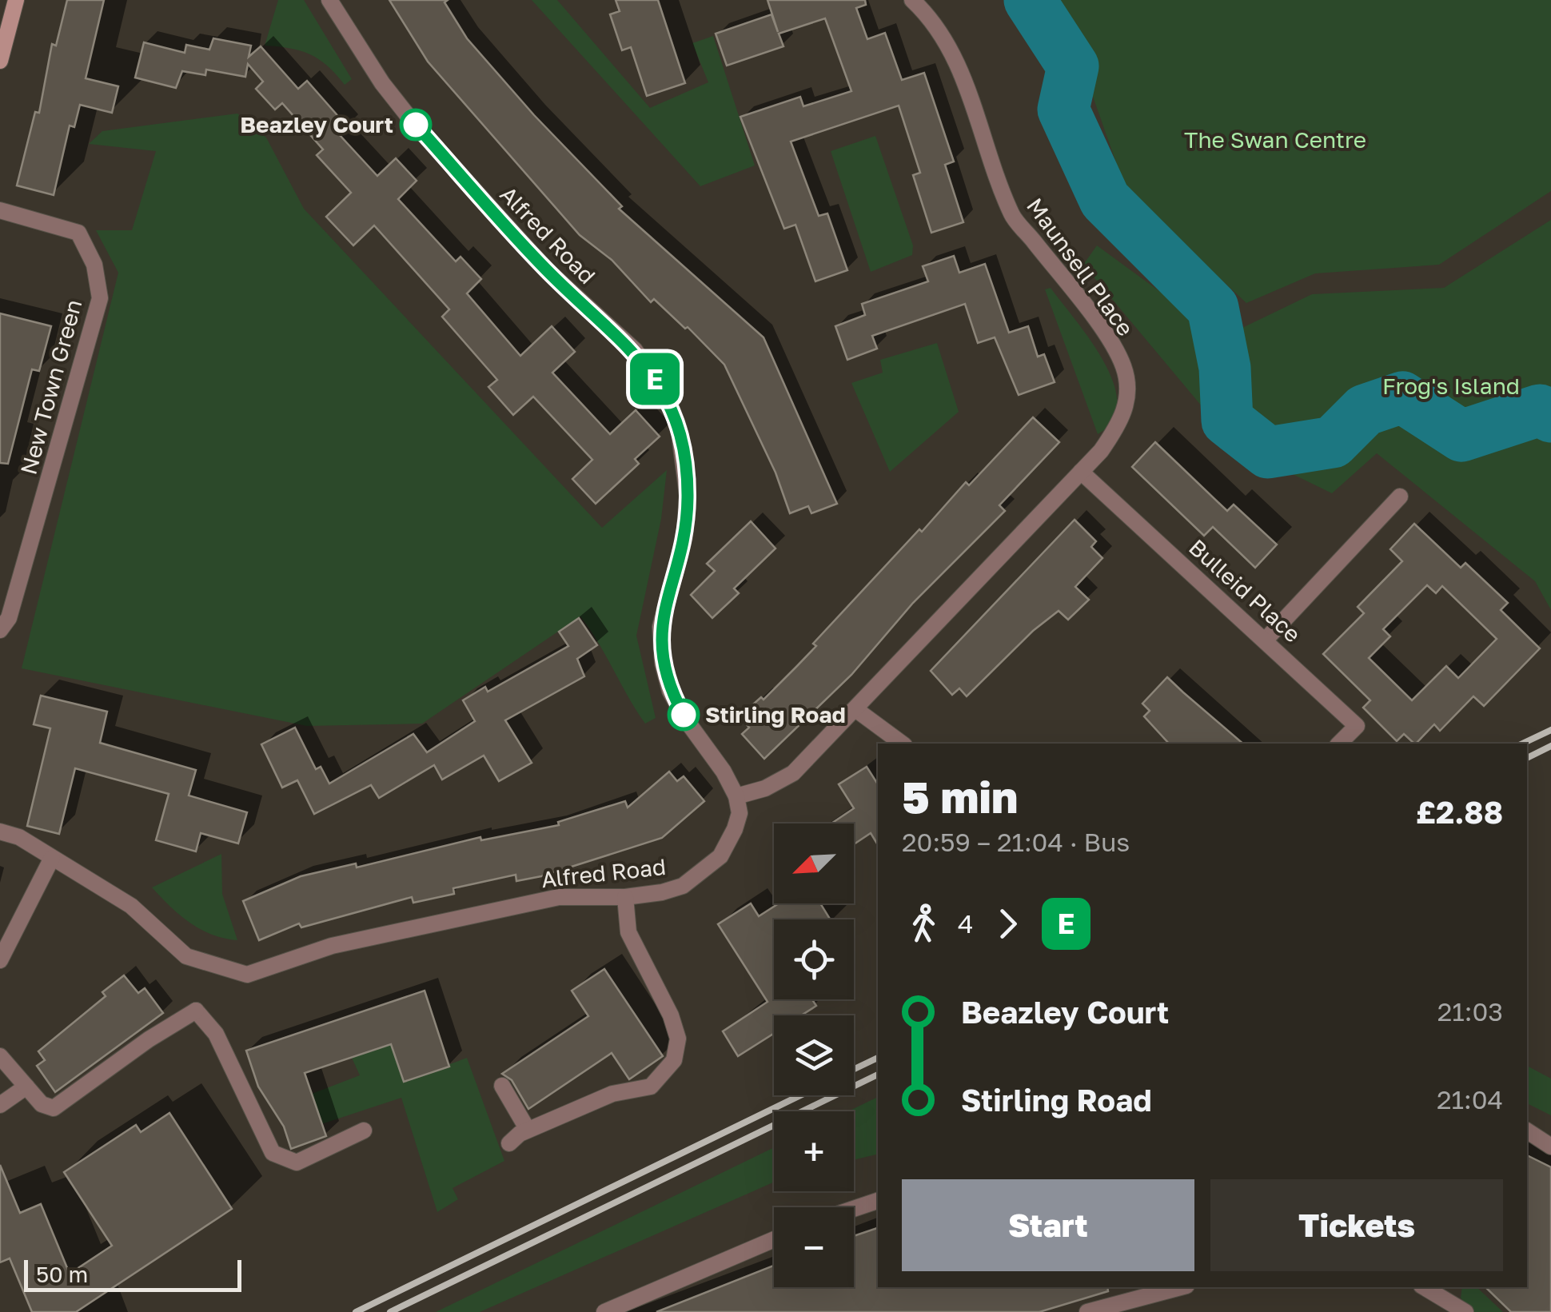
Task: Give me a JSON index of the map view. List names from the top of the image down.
{
  "streets": {
    "street": [
      "Alfred Road",
      "Maunsell Place",
      "New Town Green",
      "Bulleid Place"
    ]
  },
  "crossings": [
    ["Maunsell Place", "Bulleid Place"]
  ],
  "parks": ["The Swan Centre", "Frog's Island"],
  "places": ["Beazley Court", "Stirling Road"],
  "lines": ["bus line E"],
  "scale_bar": "50 m",
  "north": "bottom left",
  "page": {
    "on_map": "E",
    "heading": ["5 min", "20:59 – 21:04 · Bus", "£2.88"],
    "map_buttons": ["+", "−"],
    "legs": ["4", "E"],
    "list": [
      {
        "name": "Beazley Court",
        "value": "21:03"
      },
      {
        "name": "Stirling Road",
        "value": "21:04"
      }
    ],
    "buttons": ["Start", "Tickets"],
    "scale": "50 m"
  }
}
